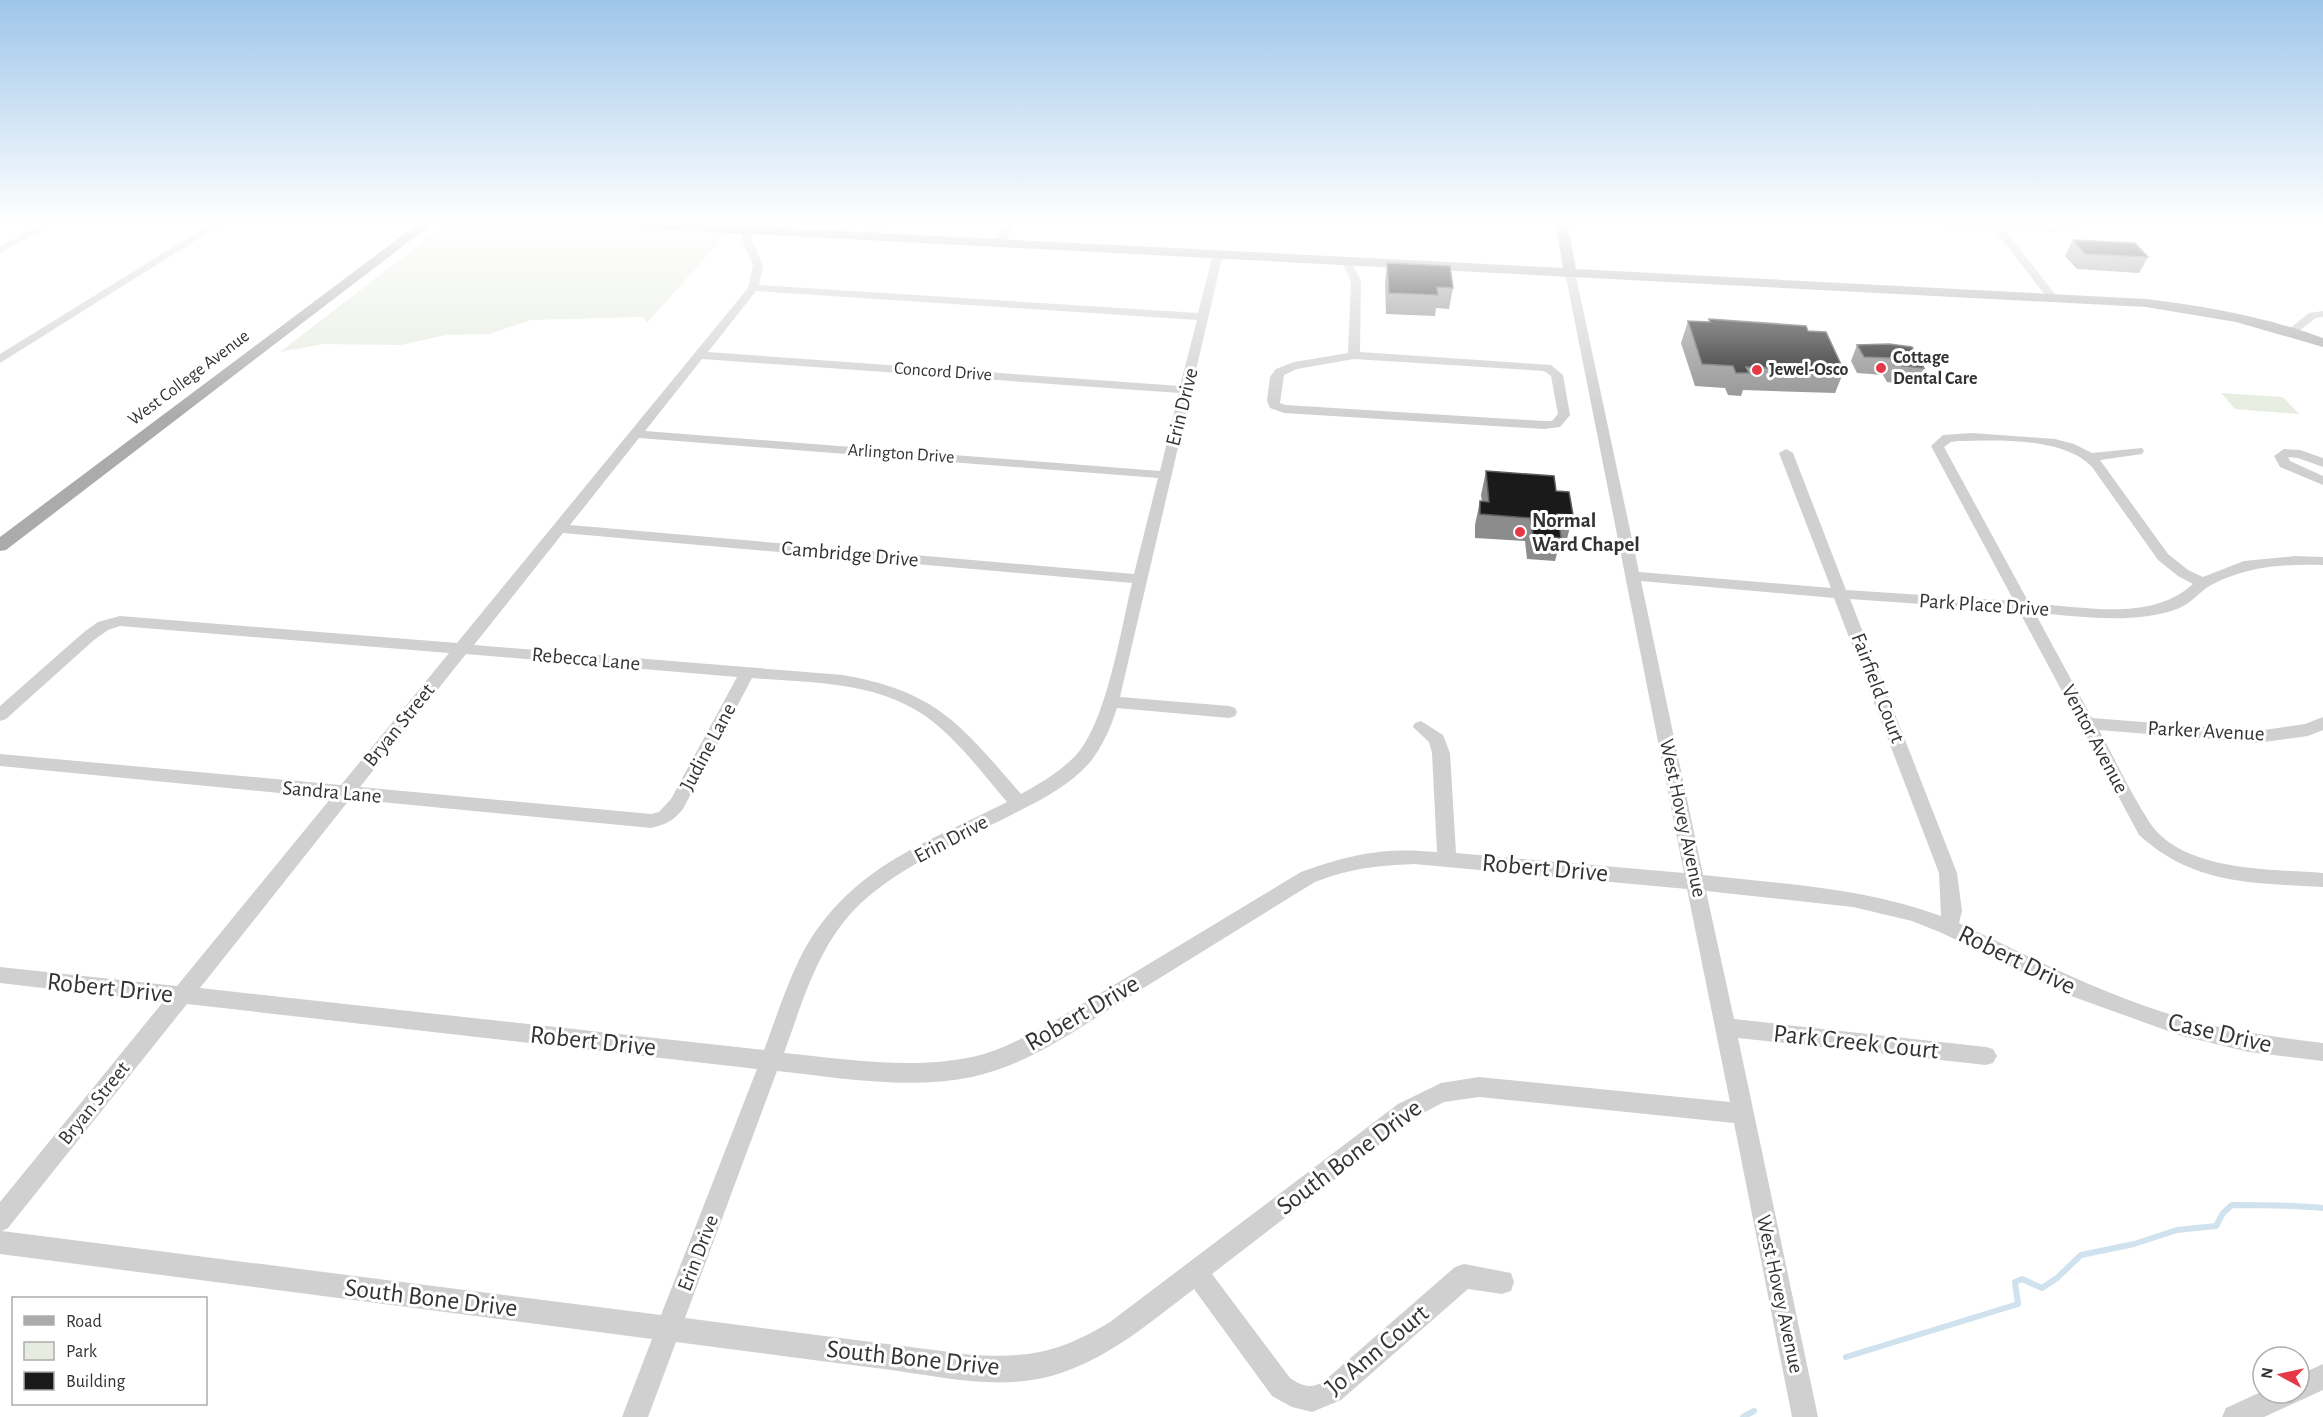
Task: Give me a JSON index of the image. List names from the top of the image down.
{
  "streets": {
    "main road": ["West College Avenue"],
    "street": [
      "Concord Drive",
      "Erin Drive",
      "Arlington Drive",
      "Cambridge Drive",
      "Park Place Drive",
      "Rebecca Lane",
      "Fairfield Court",
      "Bryan Street",
      "Parker Avenue",
      "Ventor Avenue",
      "Judine Lane",
      "Sandra Lane",
      "West Hovey Avenue",
      "Robert Drive",
      "Case Drive",
      "Park Creek Court",
      "South Bone Drive",
      "Jo Ann Court"
    ]
  },
  "crossings": [
    ["Concord Drive", "Erin Drive"],
    ["Concord Drive", "Bryan Street"],
    ["Erin Drive", "Arlington Drive"],
    ["Erin Drive", "Cambridge Drive"],
    ["Erin Drive", "Rebecca Lane"],
    ["Erin Drive", "Robert Drive"],
    ["Erin Drive", "South Bone Drive"],
    ["Arlington Drive", "Bryan Street"],
    ["Cambridge Drive", "Bryan Street"],
    ["Park Place Drive", "Fairfield Court"],
    ["Park Place Drive", "Ventor Avenue"],
    ["Park Place Drive", "West Hovey Avenue"],
    ["Rebecca Lane", "Bryan Street"],
    ["Rebecca Lane", "Judine Lane"],
    ["Fairfield Court", "Robert Drive"],
    ["Bryan Street", "Sandra Lane"],
    ["Bryan Street", "Robert Drive"],
    ["Parker Avenue", "Ventor Avenue"],
    ["Judine Lane", "Sandra Lane"],
    ["West Hovey Avenue", "Robert Drive"],
    ["West Hovey Avenue", "Park Creek Court"],
    ["West Hovey Avenue", "South Bone Drive"],
    ["Robert Drive", "Case Drive"],
    ["South Bone Drive", "Jo Ann Court"]
  ],
  "places": ["Cottage Dental Care", "Jewel-Osco", "Normal Ward Chapel"],
  "legend": ["Road", "Park", "Building"],
  "north": "left"
}
